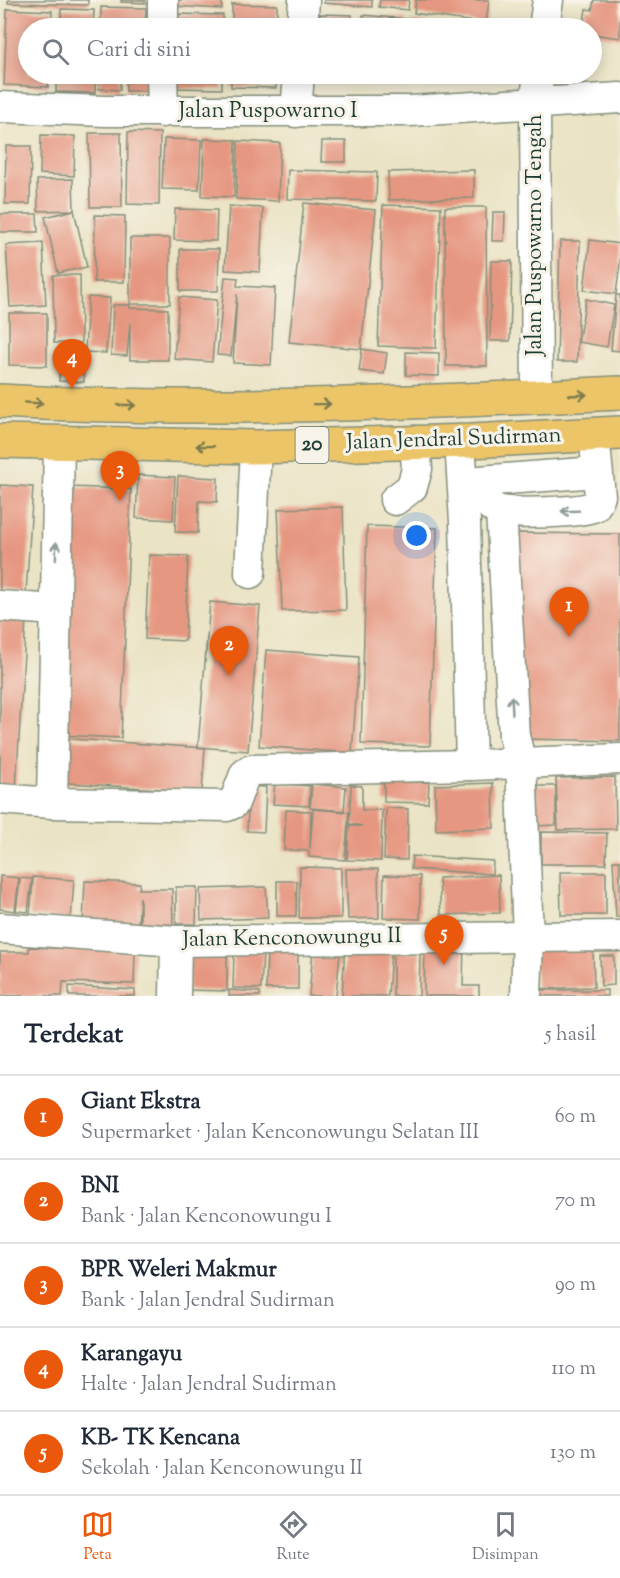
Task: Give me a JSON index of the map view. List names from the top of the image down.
{
  "streets": {
    "highway": ["Jalan Jendral Sudirman", "20"],
    "street": ["Jalan Puspowarno I", "Jalan Puspowarno Tengah", "Jalan Kenconowungu II"]
  },
  "crossings": [
    ["Jalan Puspowarno I", "Jalan Puspowarno Tengah"],
    ["Jalan Puspowarno Tengah", "Jalan Jendral Sudirman"]
  ],
  "page": {
    "search": "Cari di sini",
    "pins": [
      "4",
      "3",
      "1",
      "2",
      "5"
    ],
    "heading": ["Terdekat", "5 hasil"],
    "list": [
      {
        "mark": "1",
        "name": "Giant Ekstra",
        "note": "Supermarket · Jalan Kenconowungu Selatan III",
        "value": "60 m"
      },
      {
        "mark": "2",
        "name": "BNI",
        "note": "Bank · Jalan Kenconowungu I",
        "value": "70 m"
      },
      {
        "mark": "3",
        "name": "BPR Weleri Makmur",
        "note": "Bank · Jalan Jendral Sudirman",
        "value": "90 m"
      },
      {
        "mark": "4",
        "name": "Karangayu",
        "note": "Halte · Jalan Jendral Sudirman",
        "value": "110 m"
      },
      {
        "mark": "5",
        "name": "KB- TK Kencana",
        "note": "Sekolah · Jalan Kenconowungu II",
        "value": "130 m"
      }
    ],
    "nav": ["Peta", "Rute", "Disimpan"]
  }
}
